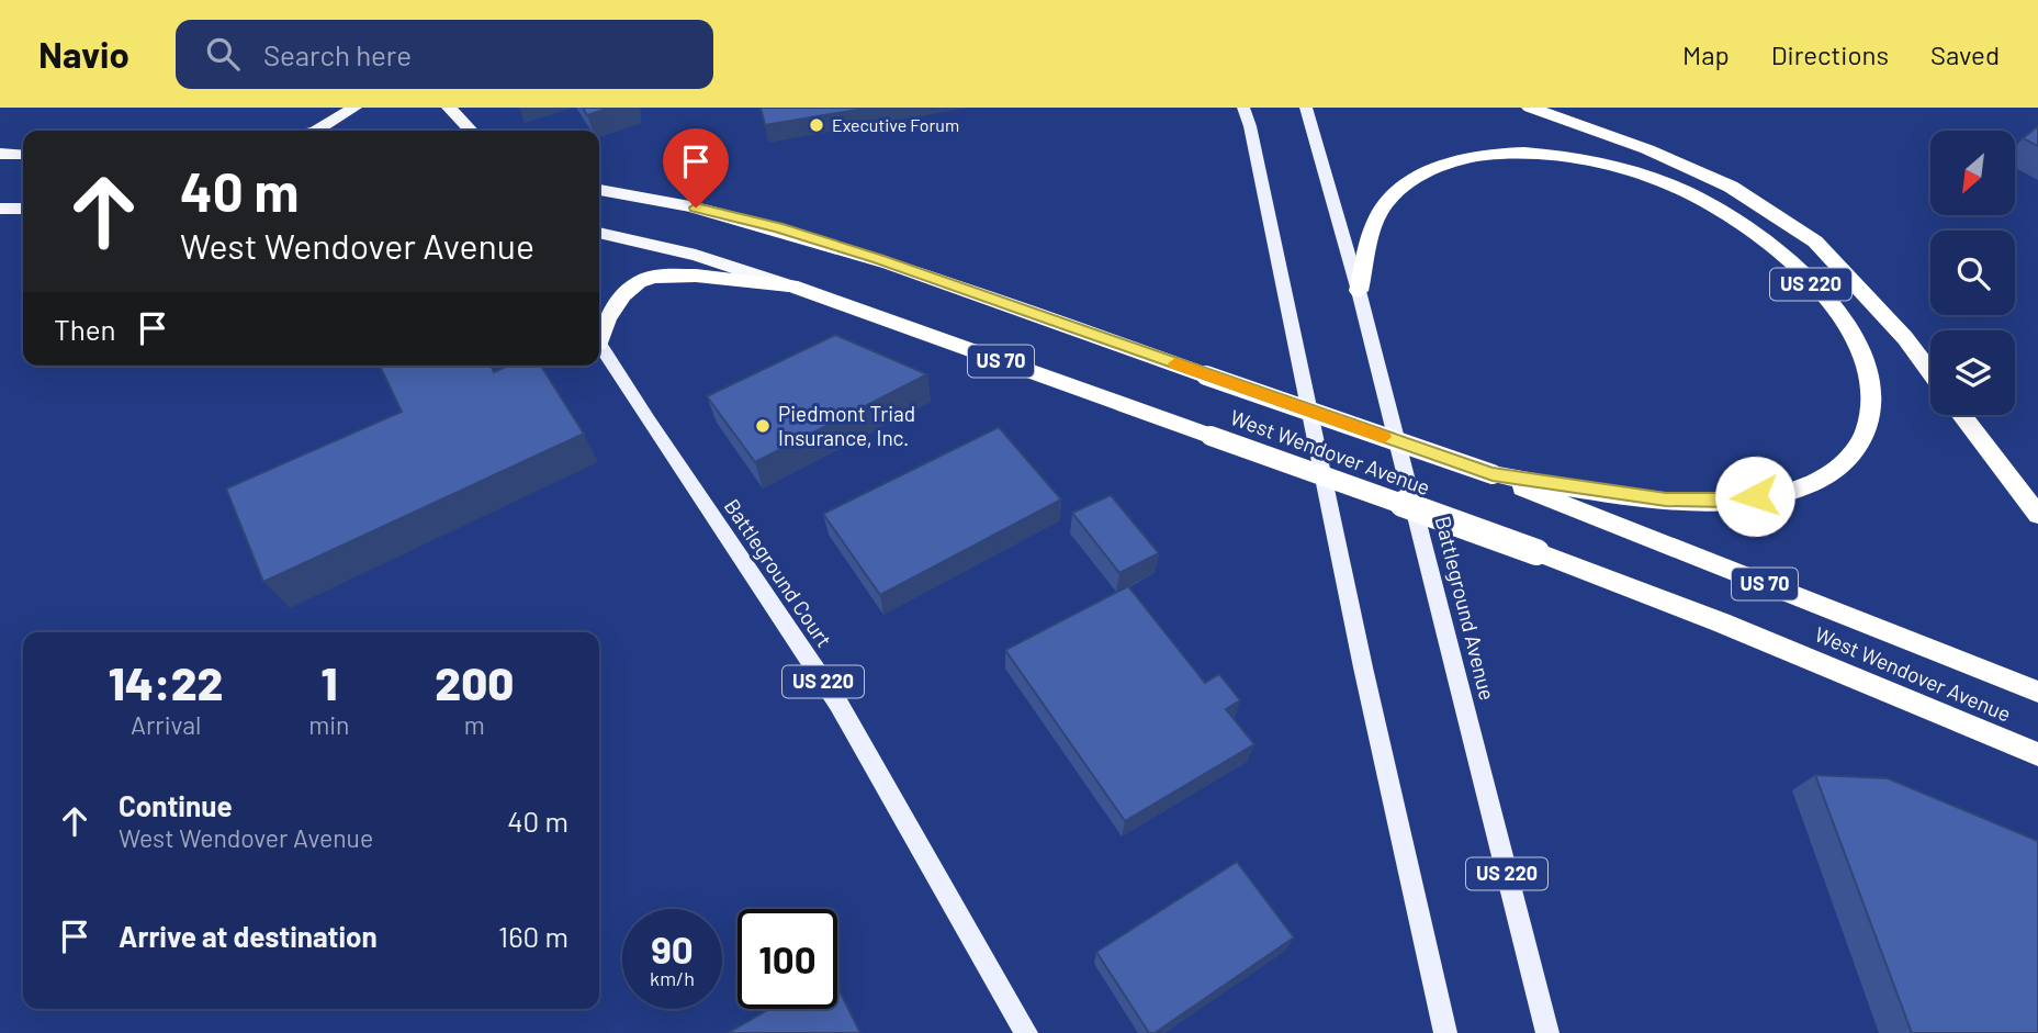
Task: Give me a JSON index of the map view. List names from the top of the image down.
{
  "streets": {
    "highway": ["US 220", "US 70", "West Wendover Avenue"],
    "main road": ["Battleground Court", "Battleground Avenue"]
  },
  "crossings": [
    ["US 220", "West Wendover Avenue"],
    ["US 220", "Battleground Avenue"]
  ],
  "places": ["Executive Forum", "Piedmont Triad Insurance, Inc."],
  "north": "bottom left",
  "page": {
    "header": "Navio",
    "search": "Search here",
    "nav": ["Map", "Directions", "Saved"],
    "turn": ["40 m", "West Wendover Avenue"],
    "then": "Then",
    "eta": [
      "14:22",
      "Arrival",
      "1",
      "min",
      "200",
      "m"
    ],
    "list": [
      {
        "name": "Continue",
        "note": "West Wendover Avenue",
        "value": "40 m"
      },
      {
        "name": "Arrive at destination",
        "value": "160 m"
      }
    ],
    "speed": "90 km/h",
    "limit": "100"
  }
}
